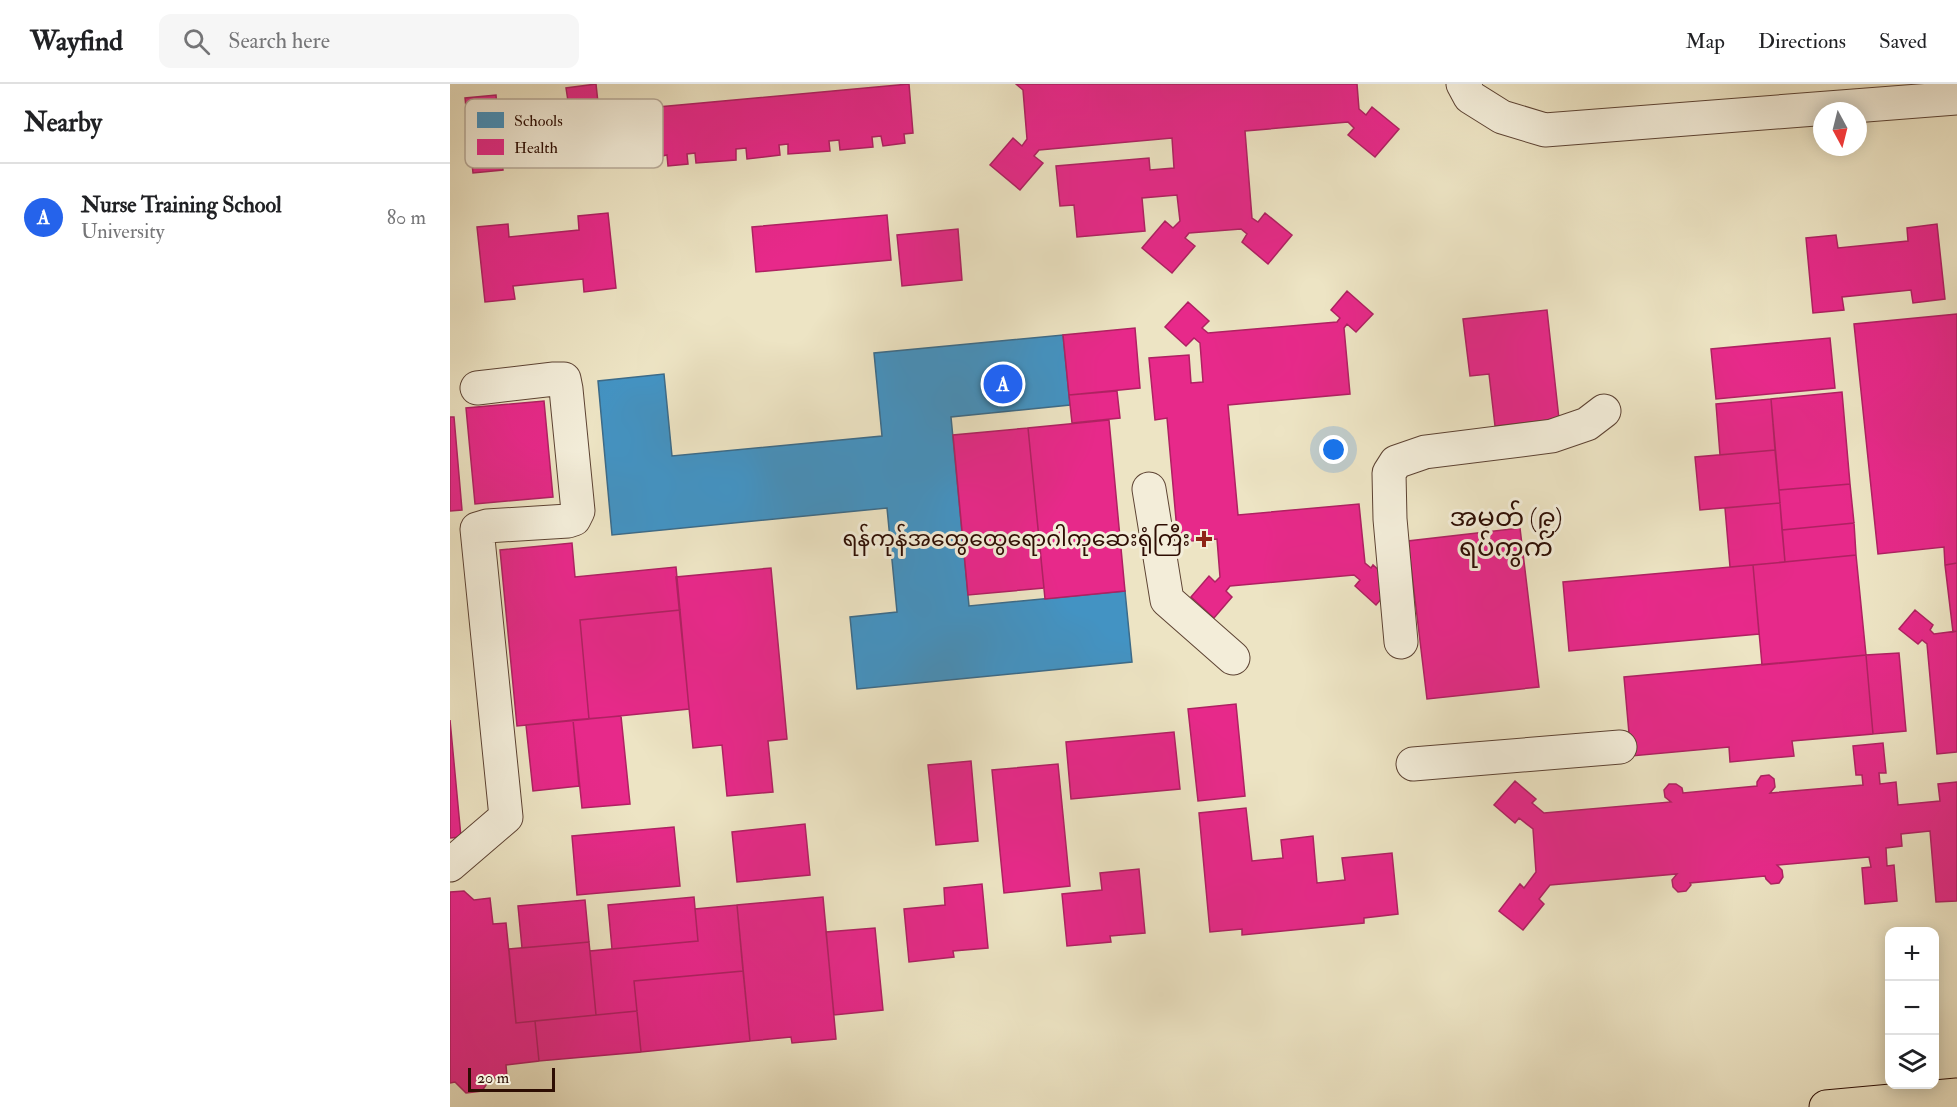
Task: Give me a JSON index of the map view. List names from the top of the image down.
{
  "districts": ["အမှတ် (၉) ရပ်ကွက်"],
  "places": {
    "health": ["ရန်ကုန်အထွေထွေရောဂါကုဆေးရုံကြီး"]
  },
  "legend": ["Schools", "Health"],
  "scale_bar": "20 m",
  "north": "bottom",
  "page": {
    "header": "Wayfind",
    "search": "Search here",
    "nav": ["Map", "Directions", "Saved"],
    "heading": "Nearby",
    "list": [
      {
        "mark": "A",
        "name": "Nurse Training School",
        "note": "University",
        "value": "80 m"
      }
    ],
    "pins": "A",
    "map_buttons": ["+", "−"],
    "scale": "20 m"
  }
}
